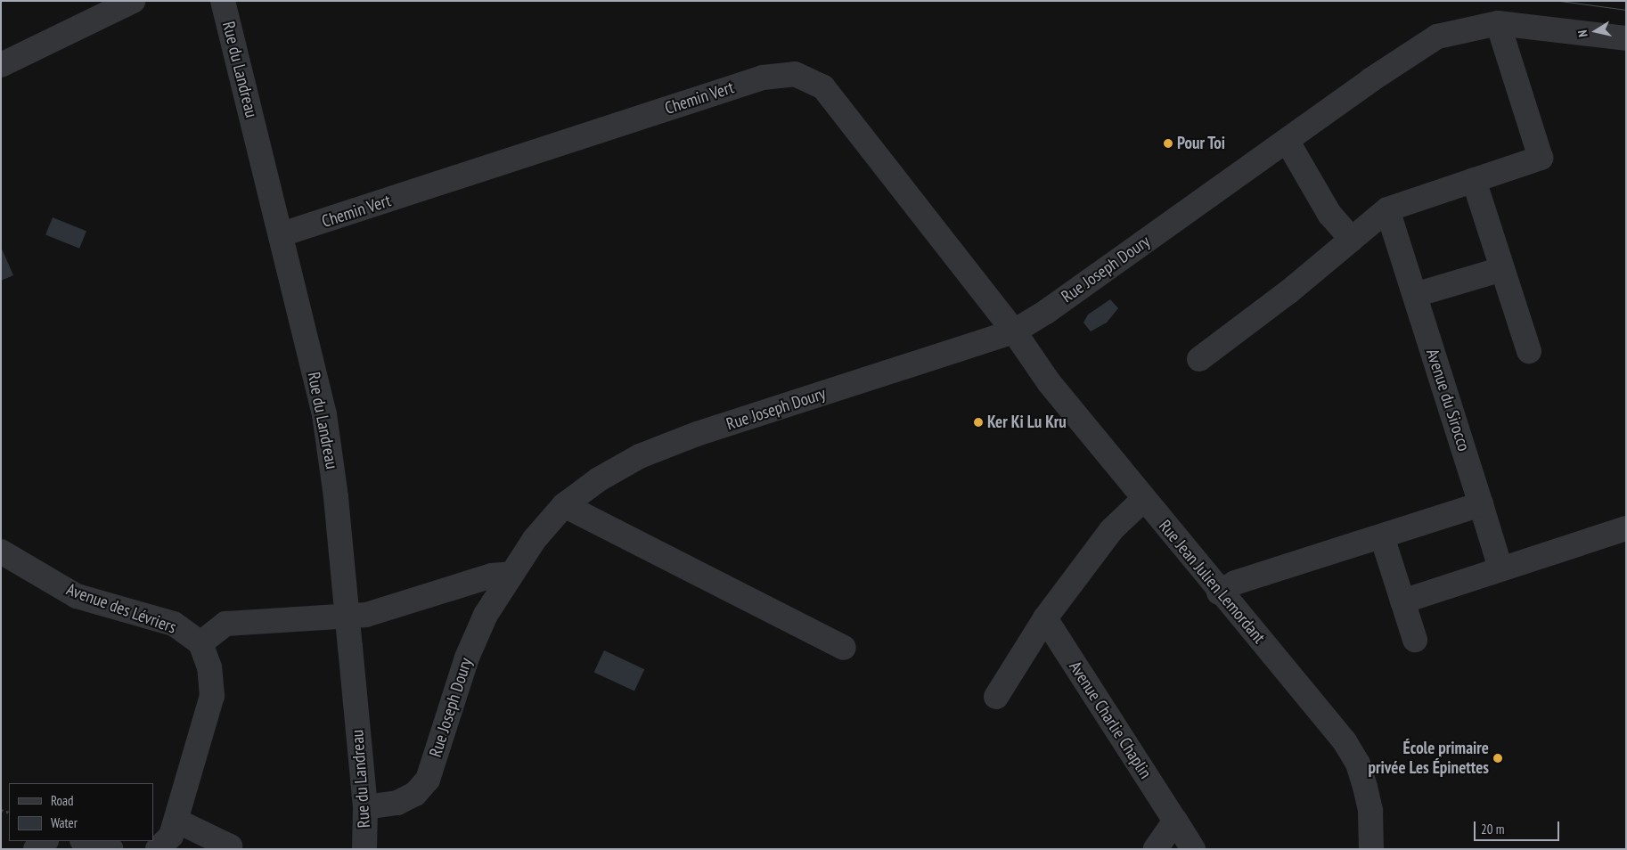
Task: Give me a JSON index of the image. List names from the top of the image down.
{
  "streets": {
    "street": [
      "Rue du Landreau",
      "Chemin Vert",
      "Rue Joseph Doury",
      "Avenue du Sirocco",
      "Rue Jean Julien Lemordant",
      "Avenue des Lévriers",
      "Avenue Charlie Chaplin"
    ]
  },
  "crossings": [
    ["Rue du Landreau", "Chemin Vert"],
    ["Rue du Landreau", "Rue Joseph Doury"],
    ["Chemin Vert", "Rue Joseph Doury"],
    ["Chemin Vert", "Rue Jean Julien Lemordant"],
    ["Rue Joseph Doury", "Rue Jean Julien Lemordant"]
  ],
  "places": ["Pour Toi", "Ker Ki Lu Kru", "École primaire privée Les Épinettes"],
  "legend": ["Road", "Water"],
  "scale_bar": "20 m",
  "north": "left"
}
